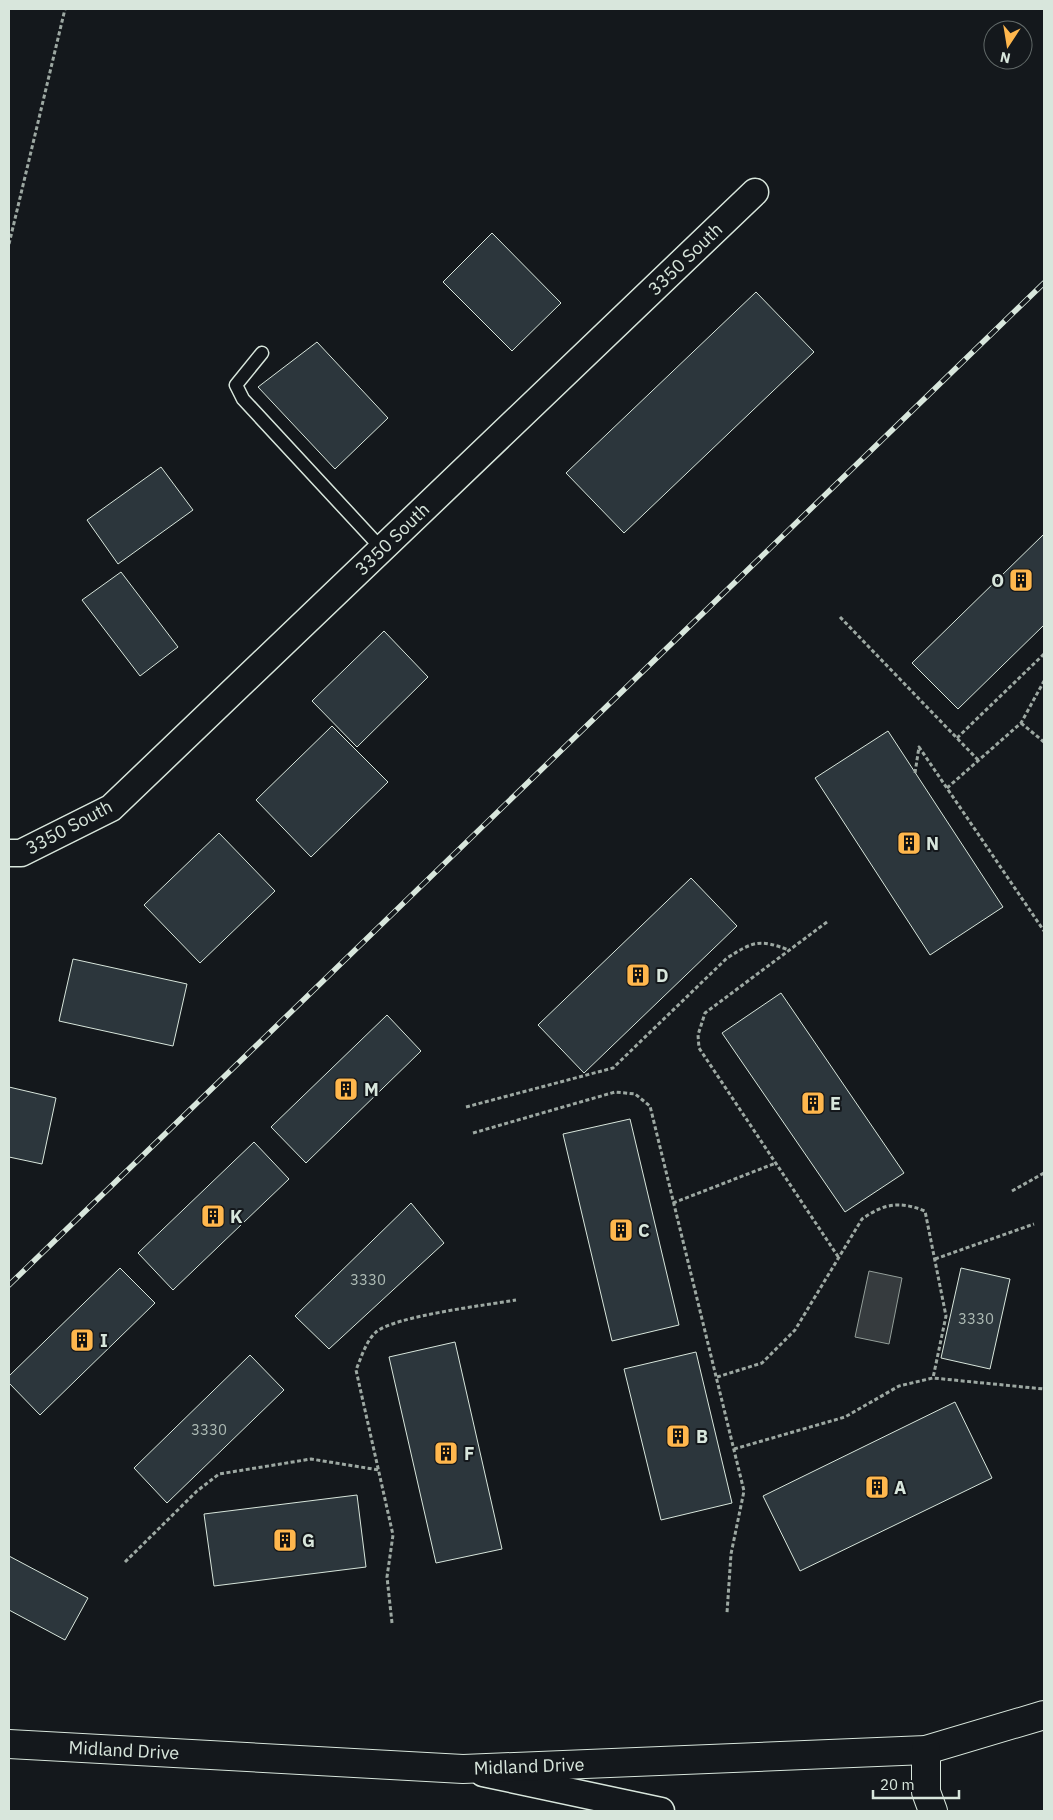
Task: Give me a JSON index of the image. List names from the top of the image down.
{
  "streets": {
    "main road": ["Midland Drive"],
    "street": ["3350 South"]
  },
  "places": {
    "building": [
      "O",
      "N",
      "D",
      "M",
      "E",
      "K",
      "C",
      "I",
      "B",
      "F",
      "A",
      "G"
    ]
  },
  "house_numbers": ["3330", "3330", "3330"],
  "scale_bar": "20 m",
  "north": "bottom"
}
